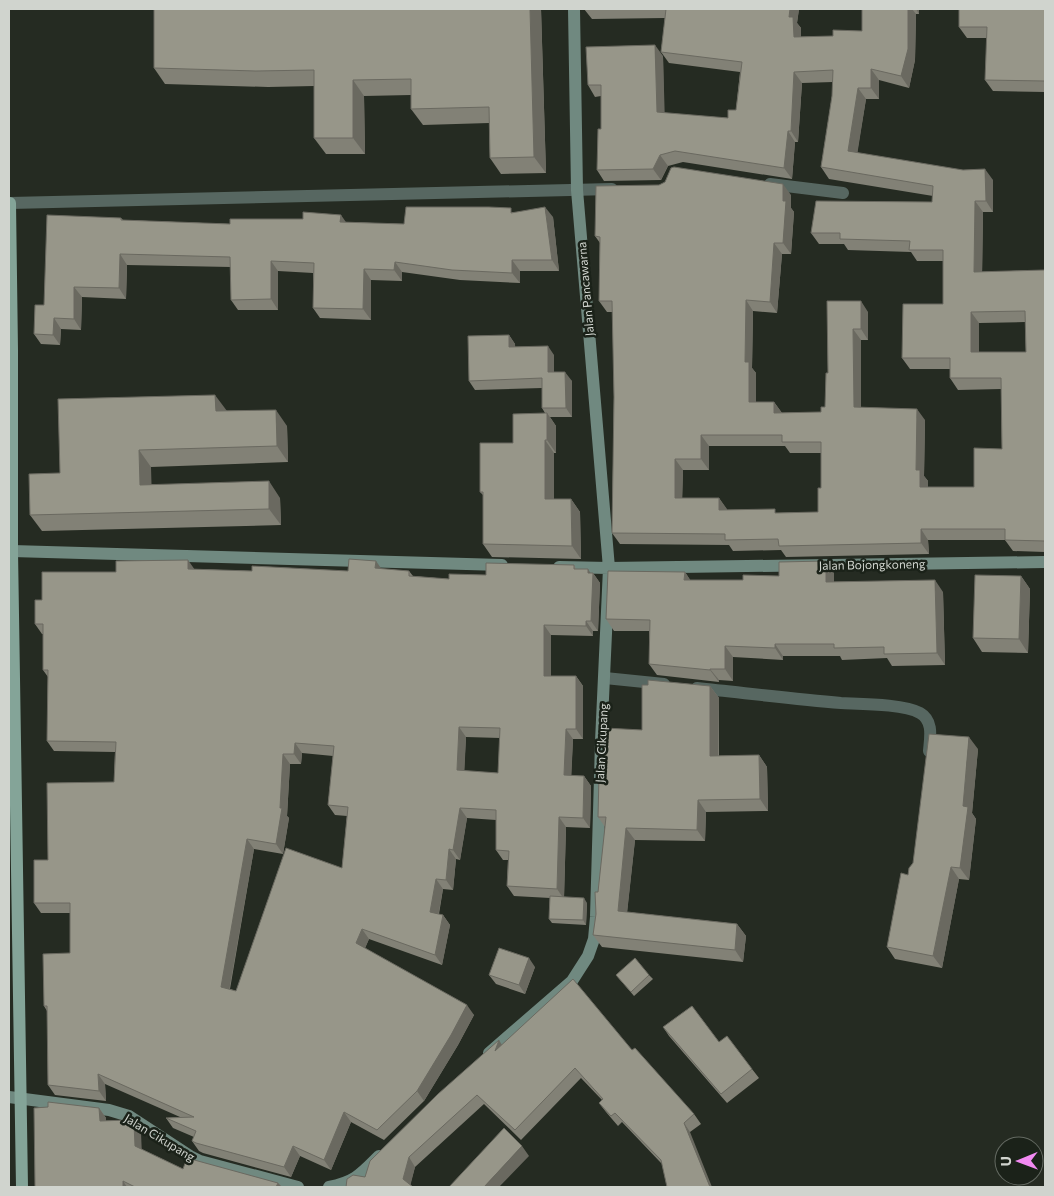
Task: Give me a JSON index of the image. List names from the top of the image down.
{
  "streets": {
    "main road": ["Jalan Pancawarna", "Jalan Bojongkoneng", "Jalan Cikupang"]
  },
  "crossings": [
    ["Jalan Pancawarna", "Jalan Bojongkoneng"],
    ["Jalan Pancawarna", "Jalan Cikupang"],
    ["Jalan Bojongkoneng", "Jalan Cikupang"]
  ],
  "north": "left"
}
